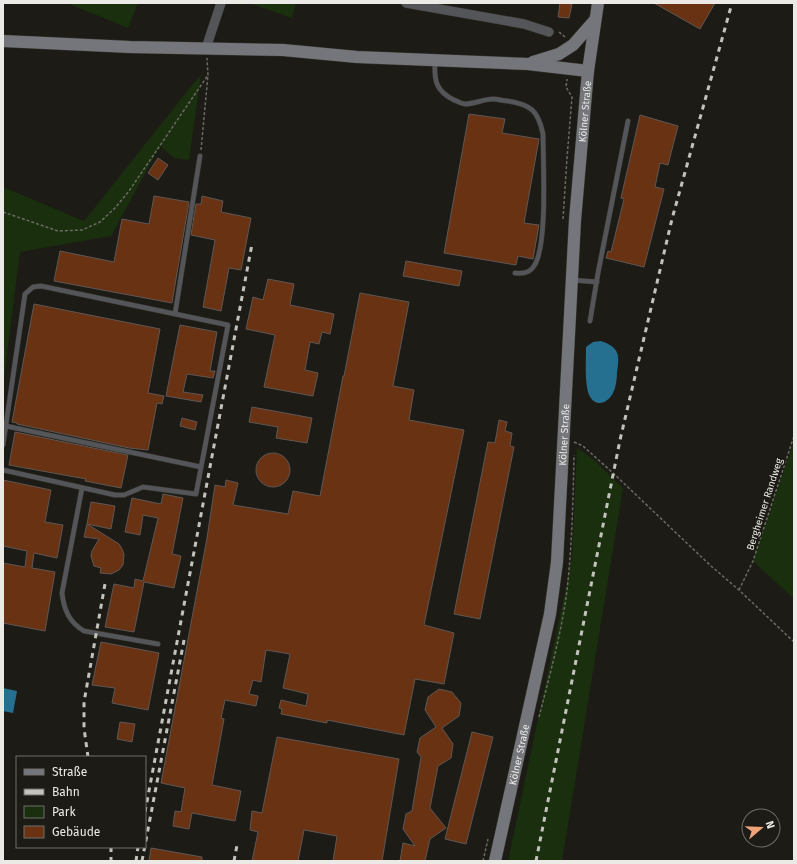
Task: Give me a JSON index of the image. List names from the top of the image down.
{
  "streets": {
    "main road": ["Kölner Straße"],
    "path": ["Bergheimer Randweg"]
  },
  "legend": [
    "Straße",
    "Bahn",
    "Park",
    "Gebäude"
  ],
  "north": "right"
}
